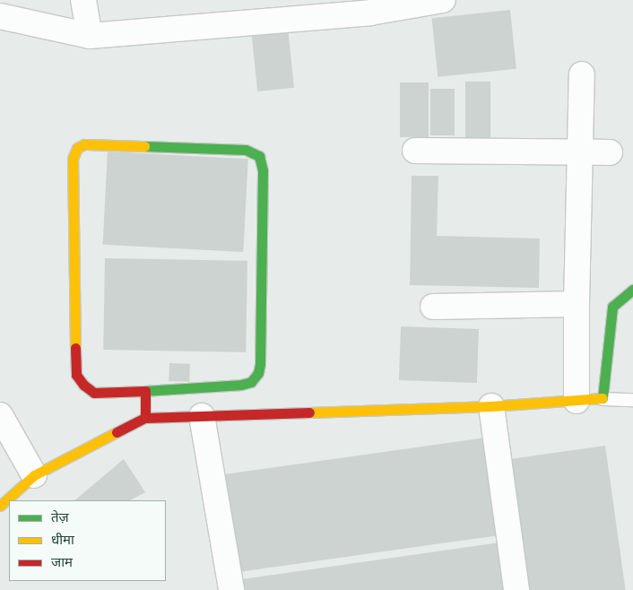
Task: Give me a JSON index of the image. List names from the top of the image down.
{
  "legend": ["तेज़", "धीमा", "जाम"]
}
